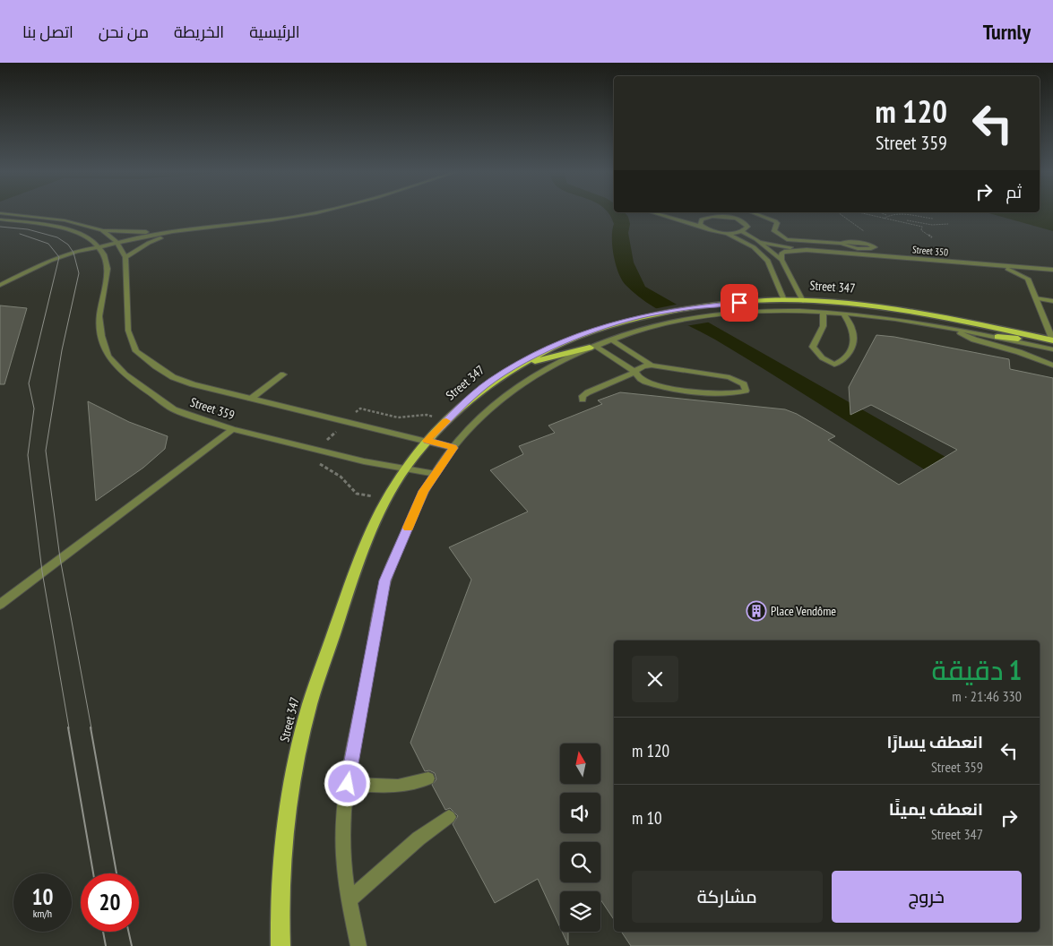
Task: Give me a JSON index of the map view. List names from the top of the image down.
{
  "streets": {
    "main road": ["Street 347"],
    "street": ["Street 350", "Street 359"]
  },
  "crossings": [
    ["Street 347", "Street 359"]
  ],
  "places": {
    "building": ["Place Vendôme"]
  },
  "north": "top",
  "page": {
    "header": "Turnly",
    "nav": [
      "الرئيسية",
      "الخريطة",
      "من نحن",
      "اتصل بنا"
    ],
    "turn": ["120 m", "Street 359"],
    "then": "ثم",
    "heading": ["1 دقيقة", "330 m · 21:46"],
    "list": [
      {
        "name": "انعطف يسارًا",
        "note": "Street 359",
        "value": "120 m"
      },
      {
        "name": "انعطف يمينًا",
        "note": "Street 347",
        "value": "10 m"
      }
    ],
    "buttons": ["خروج", "مشاركة"],
    "speed": "10 km/h",
    "limit": "20"
  }
}
